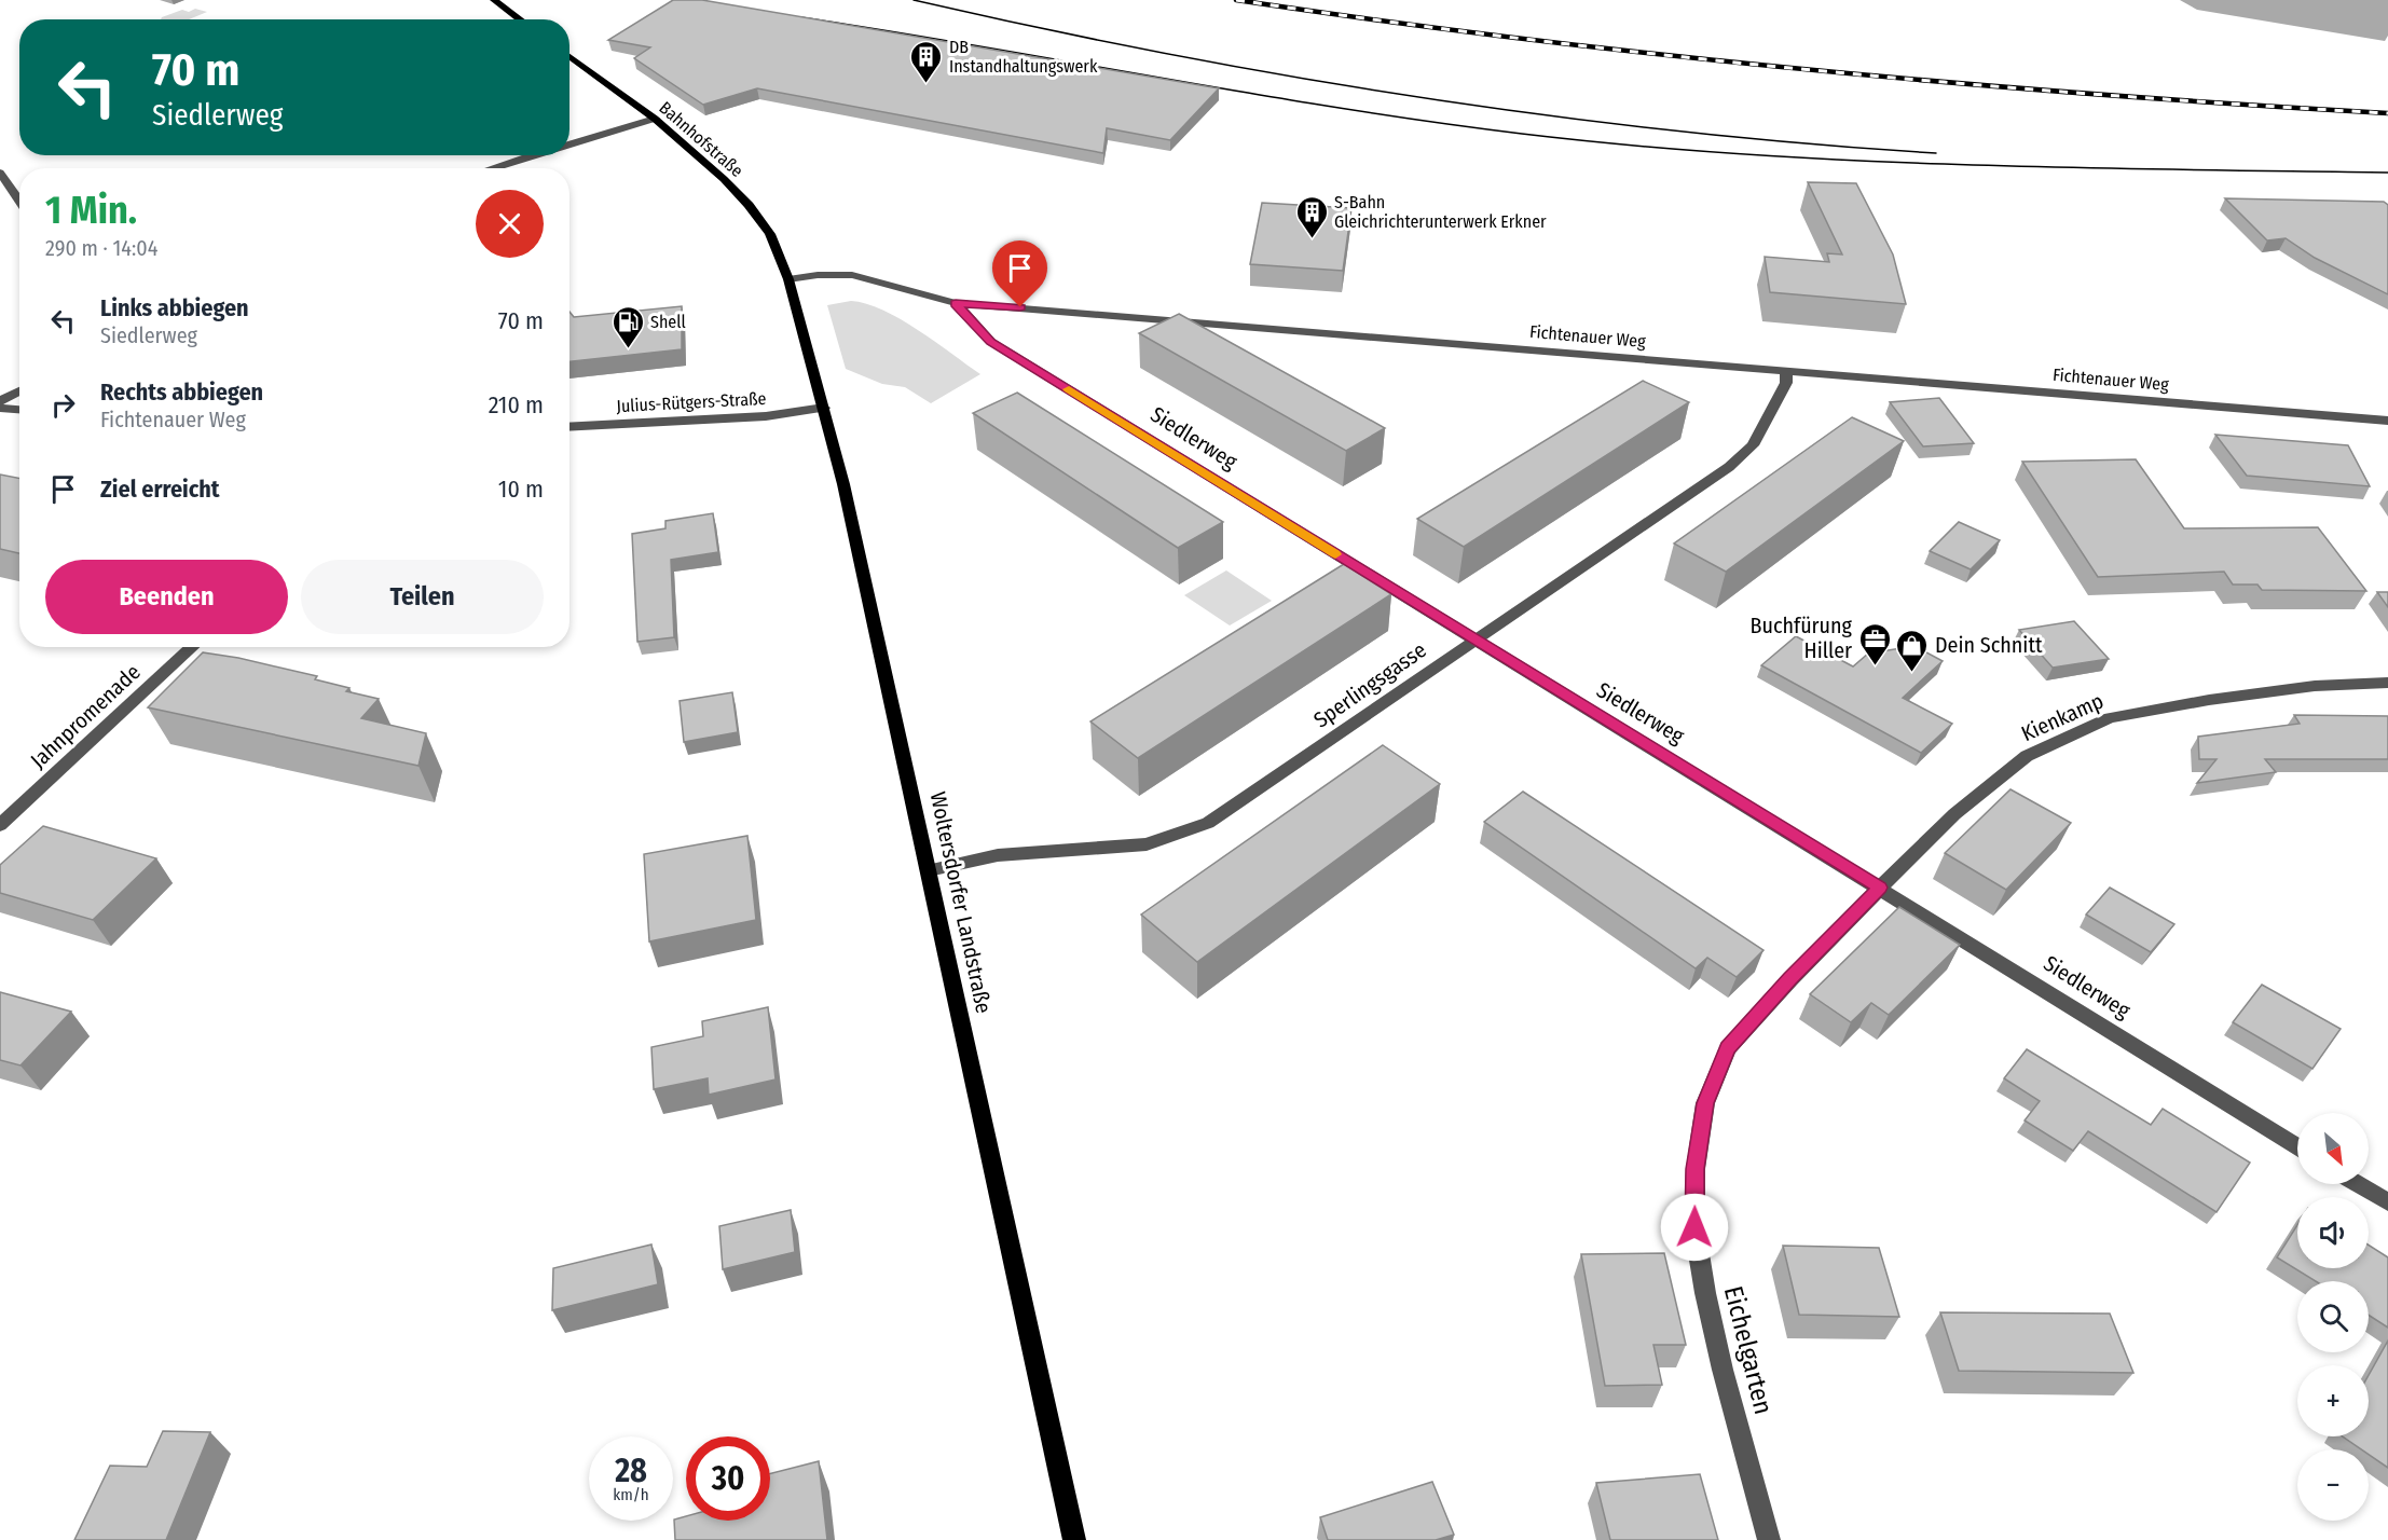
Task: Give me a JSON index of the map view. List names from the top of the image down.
{
  "streets": {
    "main road": ["Bahnhofstraße", "Woltersdorfer Landstraße"],
    "street": [
      "Fichtenauer Weg",
      "Julius-Rütgers-Straße",
      "Siedlerweg",
      "Sperlingsgasse",
      "Jahnpromenade",
      "Kienkamp",
      "Eichelgarten"
    ]
  },
  "crossings": [
    ["Bahnhofstraße", "Fichtenauer Weg"],
    ["Bahnhofstraße", "Woltersdorfer Landstraße"],
    ["Fichtenauer Weg", "Siedlerweg"],
    ["Fichtenauer Weg", "Sperlingsgasse"],
    ["Fichtenauer Weg", "Woltersdorfer Landstraße"],
    ["Julius-Rütgers-Straße", "Woltersdorfer Landstraße"],
    ["Siedlerweg", "Sperlingsgasse"],
    ["Siedlerweg", "Kienkamp"],
    ["Siedlerweg", "Eichelgarten"],
    ["Sperlingsgasse", "Woltersdorfer Landstraße"],
    ["Kienkamp", "Eichelgarten"]
  ],
  "places": {
    "building": ["DB Instandhaltungswerk", "S-Bahn Gleichrichterunterwerk Erkner"],
    "fuel station": ["Shell"],
    "office": ["Buchfürung Hiller"],
    "shop": ["Dein Schnitt"]
  },
  "north": "bottom right",
  "page": {
    "turn": ["70 m", "Siedlerweg"],
    "heading": ["1 Min.", "290 m · 14:04"],
    "list": [
      {
        "name": "Links abbiegen",
        "note": "Siedlerweg",
        "value": "70 m"
      },
      {
        "name": "Rechts abbiegen",
        "note": "Fichtenauer Weg",
        "value": "210 m"
      },
      {
        "name": "Ziel erreicht",
        "value": "10 m"
      }
    ],
    "buttons": ["Beenden", "Teilen"],
    "map_buttons": ["+", "−"],
    "speed": "28 km/h",
    "limit": "30"
  }
}
